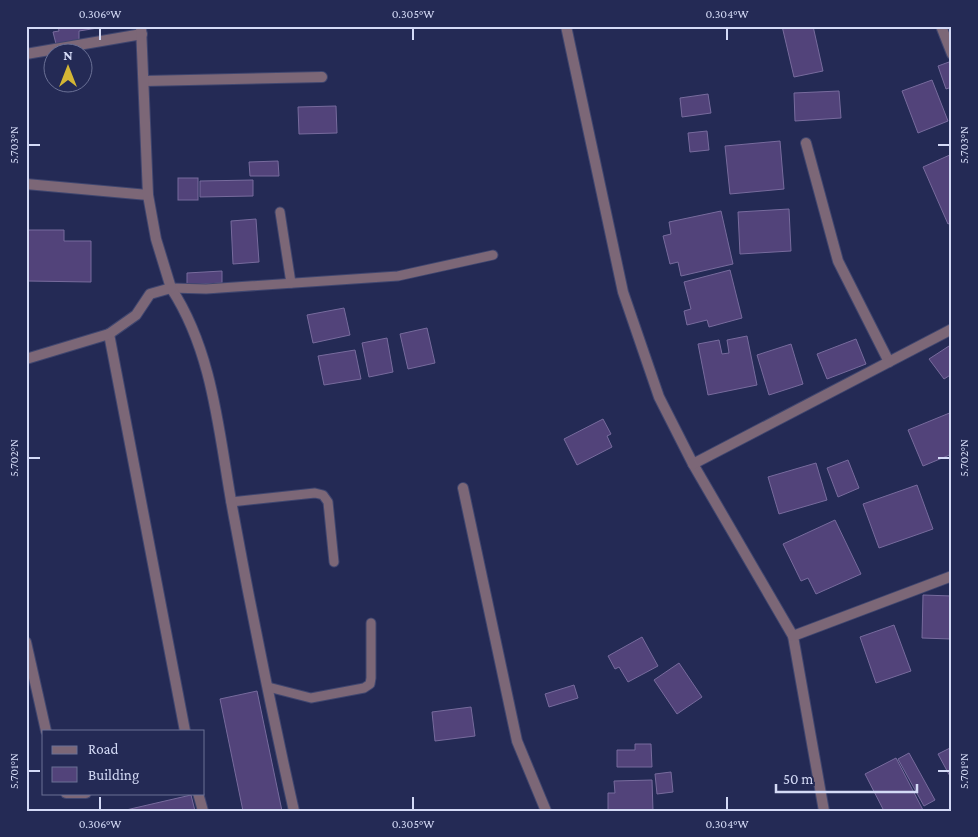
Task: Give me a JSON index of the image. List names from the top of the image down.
{
  "legend": ["Road", "Building"],
  "scale_bar": "50 m",
  "north": "top",
  "coordinates": [
    "0.306°W",
    "0.305°W",
    "0.304°W",
    "5.703°N",
    "5.702°N",
    "5.701°N"
  ]
}
